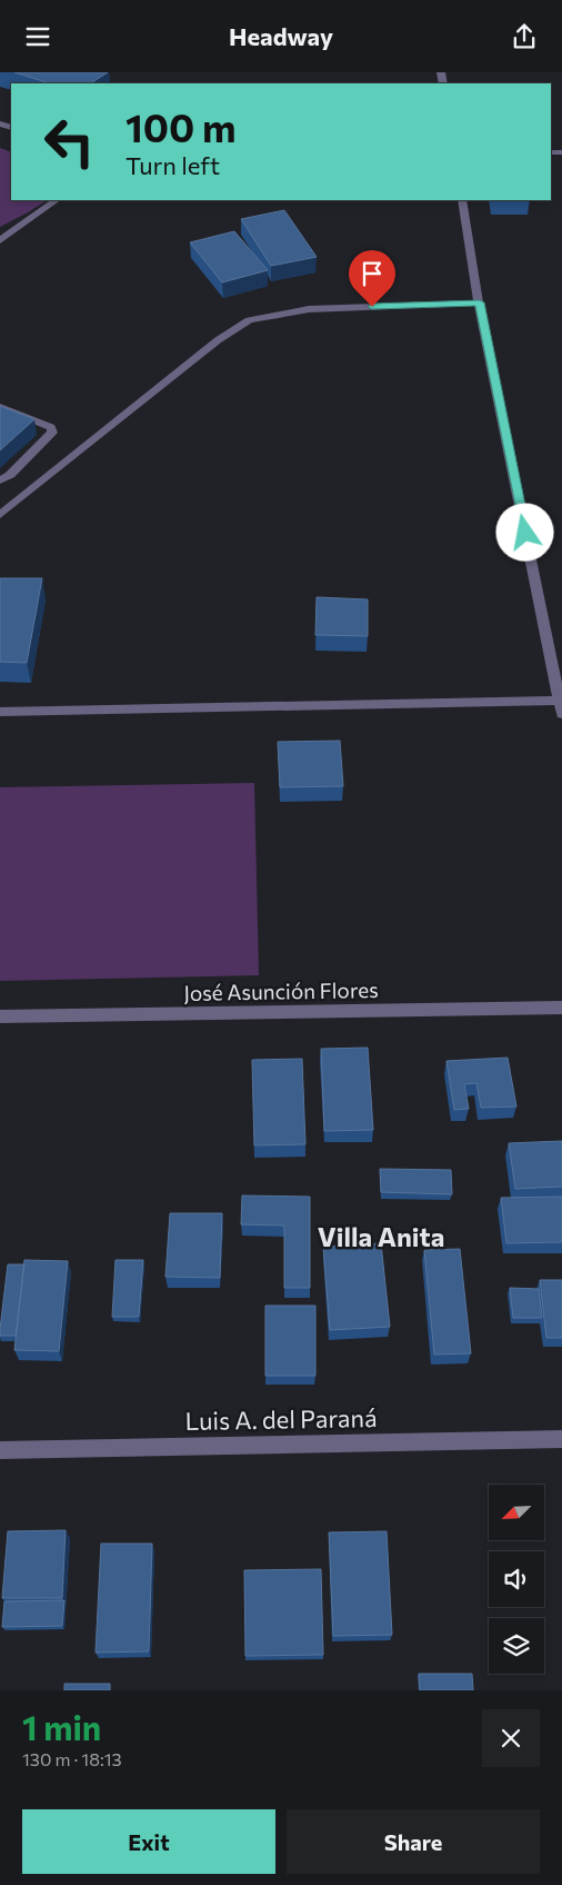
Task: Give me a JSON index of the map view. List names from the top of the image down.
{
  "streets": {
    "street": ["José Asunción Flores", "Luis A. del Paraná"]
  },
  "districts": ["Villa Anita"],
  "north": "bottom left",
  "page": {
    "header": "Headway",
    "turn": ["100 m", "Turn left"],
    "heading": ["1 min", "130 m · 18:13"],
    "buttons": ["Exit", "Share"]
  }
}
